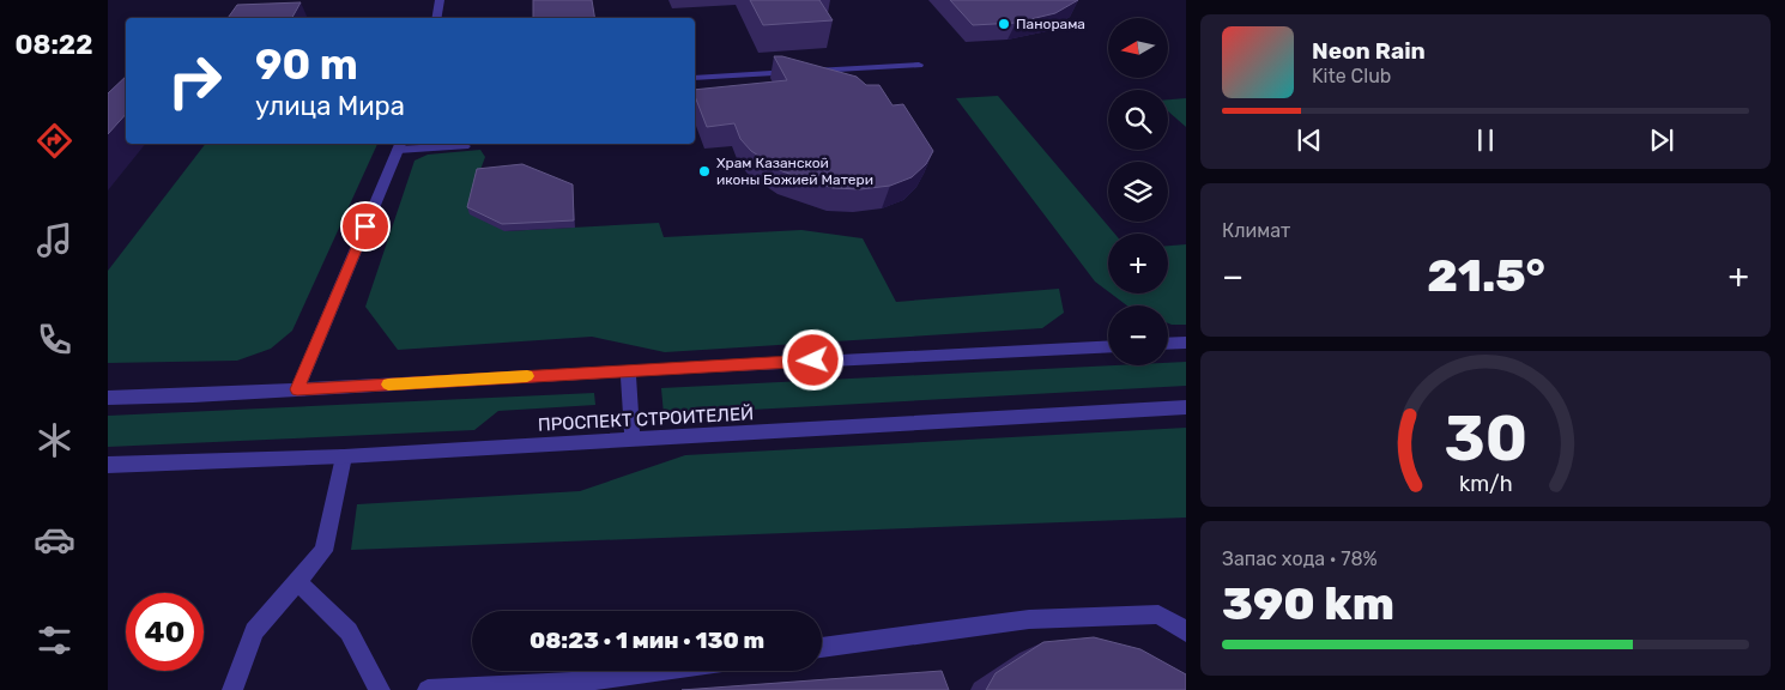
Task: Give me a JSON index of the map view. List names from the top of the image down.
{
  "streets": {
    "street": ["ПРОСПЕКТ СТРОИТЕЛЕЙ"]
  },
  "places": ["Панорама", "Храм Казанской иконы Божией Матери"],
  "north": "left",
  "page": {
    "tabs": "08:22",
    "map_buttons": ["+", "−"],
    "turn": ["90 m", "улица Мира"],
    "song": ["Neon Rain", "Kite Club"],
    "tile": [
      "Климат",
      ["Запас хода · 78%", "390 km"]
    ],
    "heat": ["−", "21.5°", "+"],
    "limit": "40",
    "trip": "08:23 · 1 мин · 130 m",
    "gauge": ["30", "km/h"]
  }
}
